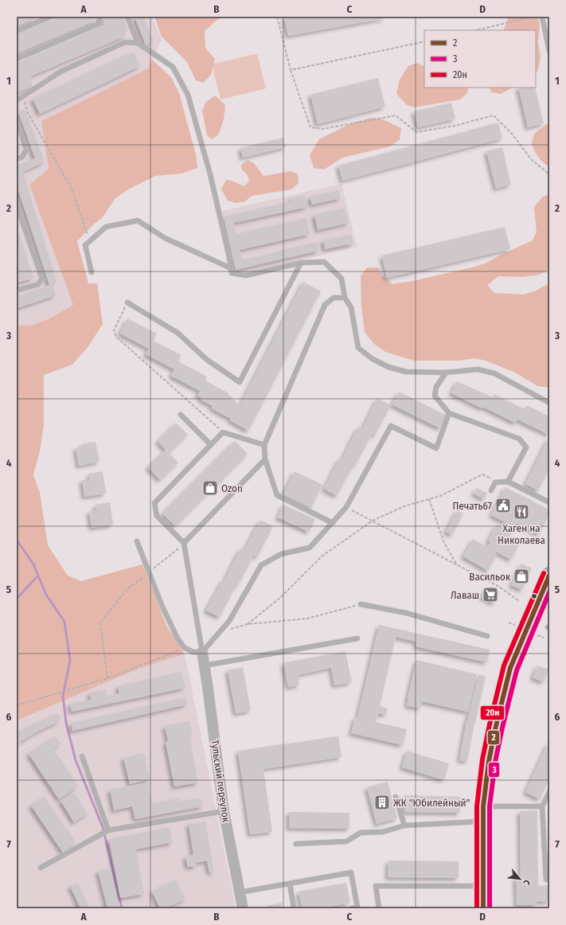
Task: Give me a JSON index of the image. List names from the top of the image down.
{
  "streets": {
    "street": ["Тульский переулок"]
  },
  "places": {
    "shop": ["Ozon", "Васильок"],
    "public building": ["Печать67"],
    "restaurant": ["Хаген на Николаева"],
    "supermarket": ["Лаваш"],
    "building": ["ЖК \"Юбилейный\""]
  },
  "lines": ["transit line 20н", "transit line 2", "transit line 3"],
  "legend": ["2", "3", "20н"],
  "north": "bottom right",
  "grid": {
    "columns": [
      "A",
      "B",
      "C",
      "D"
    ],
    "rows": [
      "1",
      "2",
      "3",
      "4",
      "5",
      "6",
      "7"
    ]
  }
}
